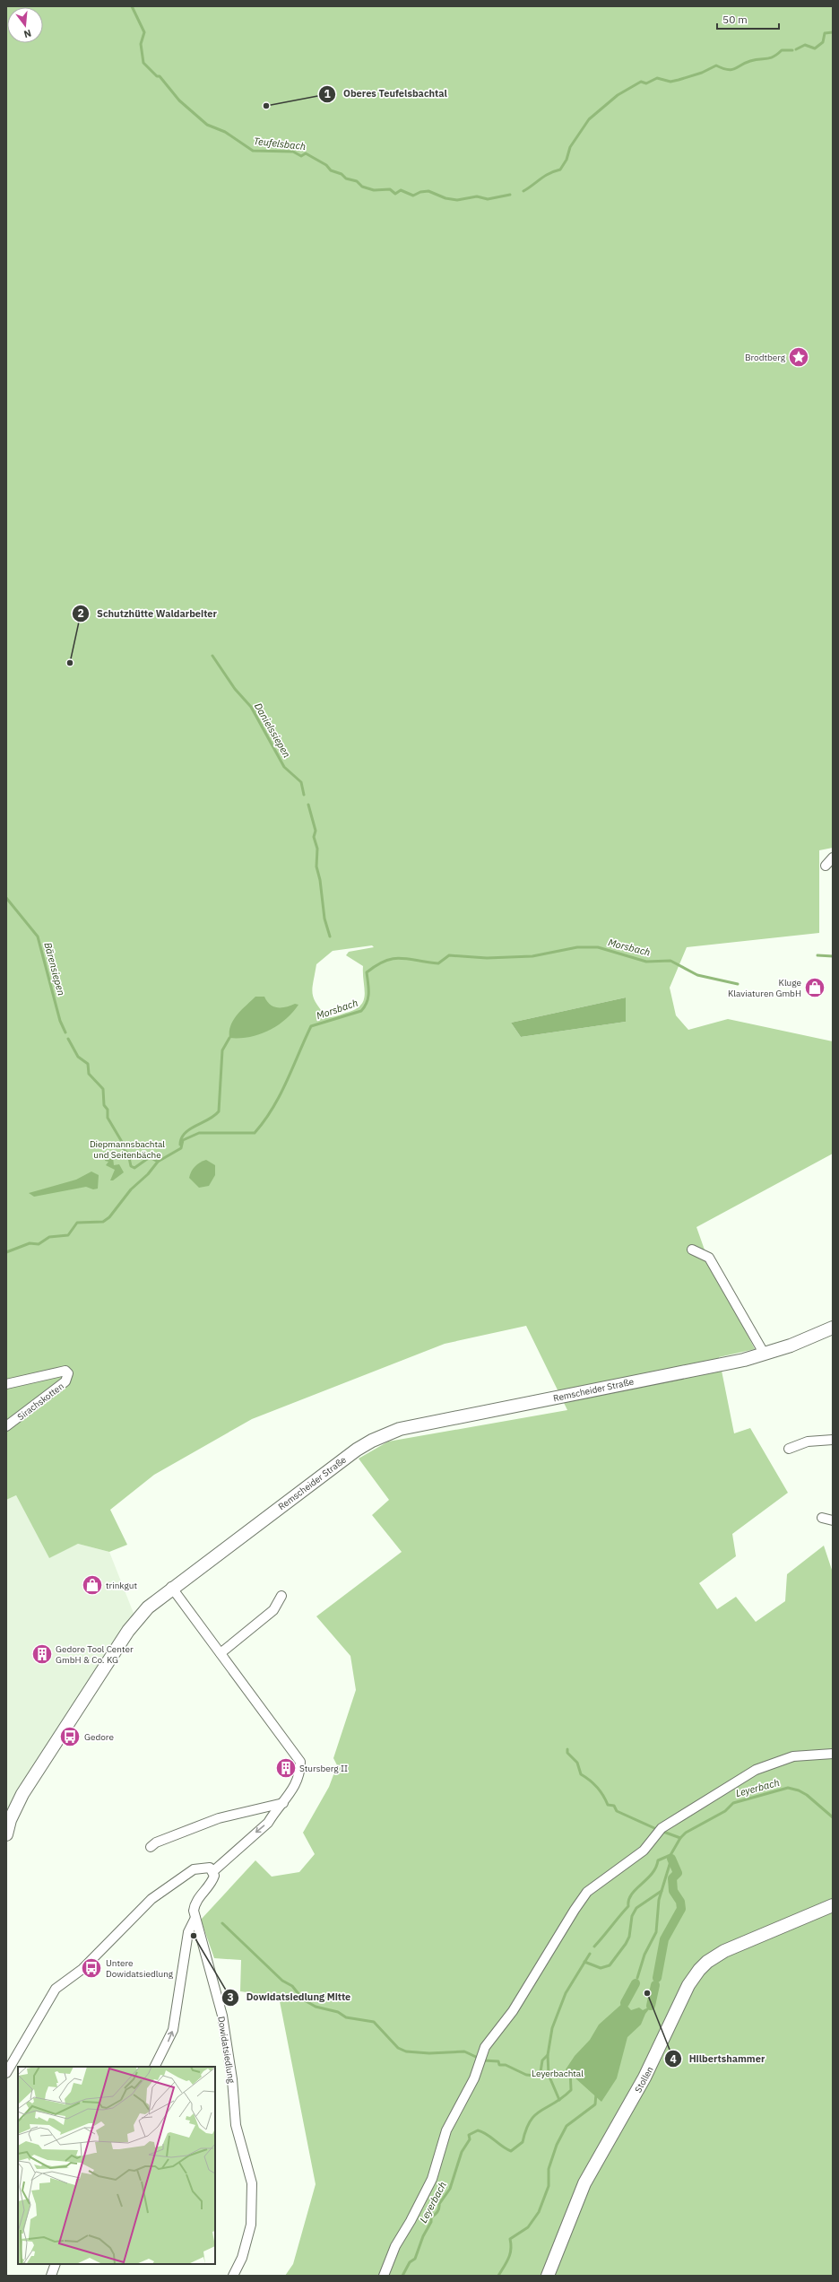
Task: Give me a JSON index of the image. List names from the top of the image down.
{
  "streets": {
    "main road": ["Remscheider Straße", "Stollen"],
    "street": ["Sirachskotten", "Dowidatsiedlung"]
  },
  "water": [
    "Teufelsbach",
    "Danielssiepen",
    "Morsbach",
    "Bärensiepen",
    "Leyerbach"
  ],
  "parks": ["Diepmannsbachtal und Seitenbäche", "Leyerbachtal"],
  "places": {
    "other": [
      "Oberes Teufelsbachtal",
      "Schutzhütte Waldarbeiter",
      "Dowidatsiedlung Mitte",
      "Hilbertshammer"
    ],
    "place": ["Brodtberg"],
    "shop": ["Kluge Klaviaturen GmbH", "trinkgut"],
    "building": ["Gedore Tool Center GmbH & Co. KG", "Stursberg II"],
    "bus stop": ["Gedore", "Untere Dowidatsiedlung"]
  },
  "scale_bar": "50 m",
  "north": "bottom"
}
